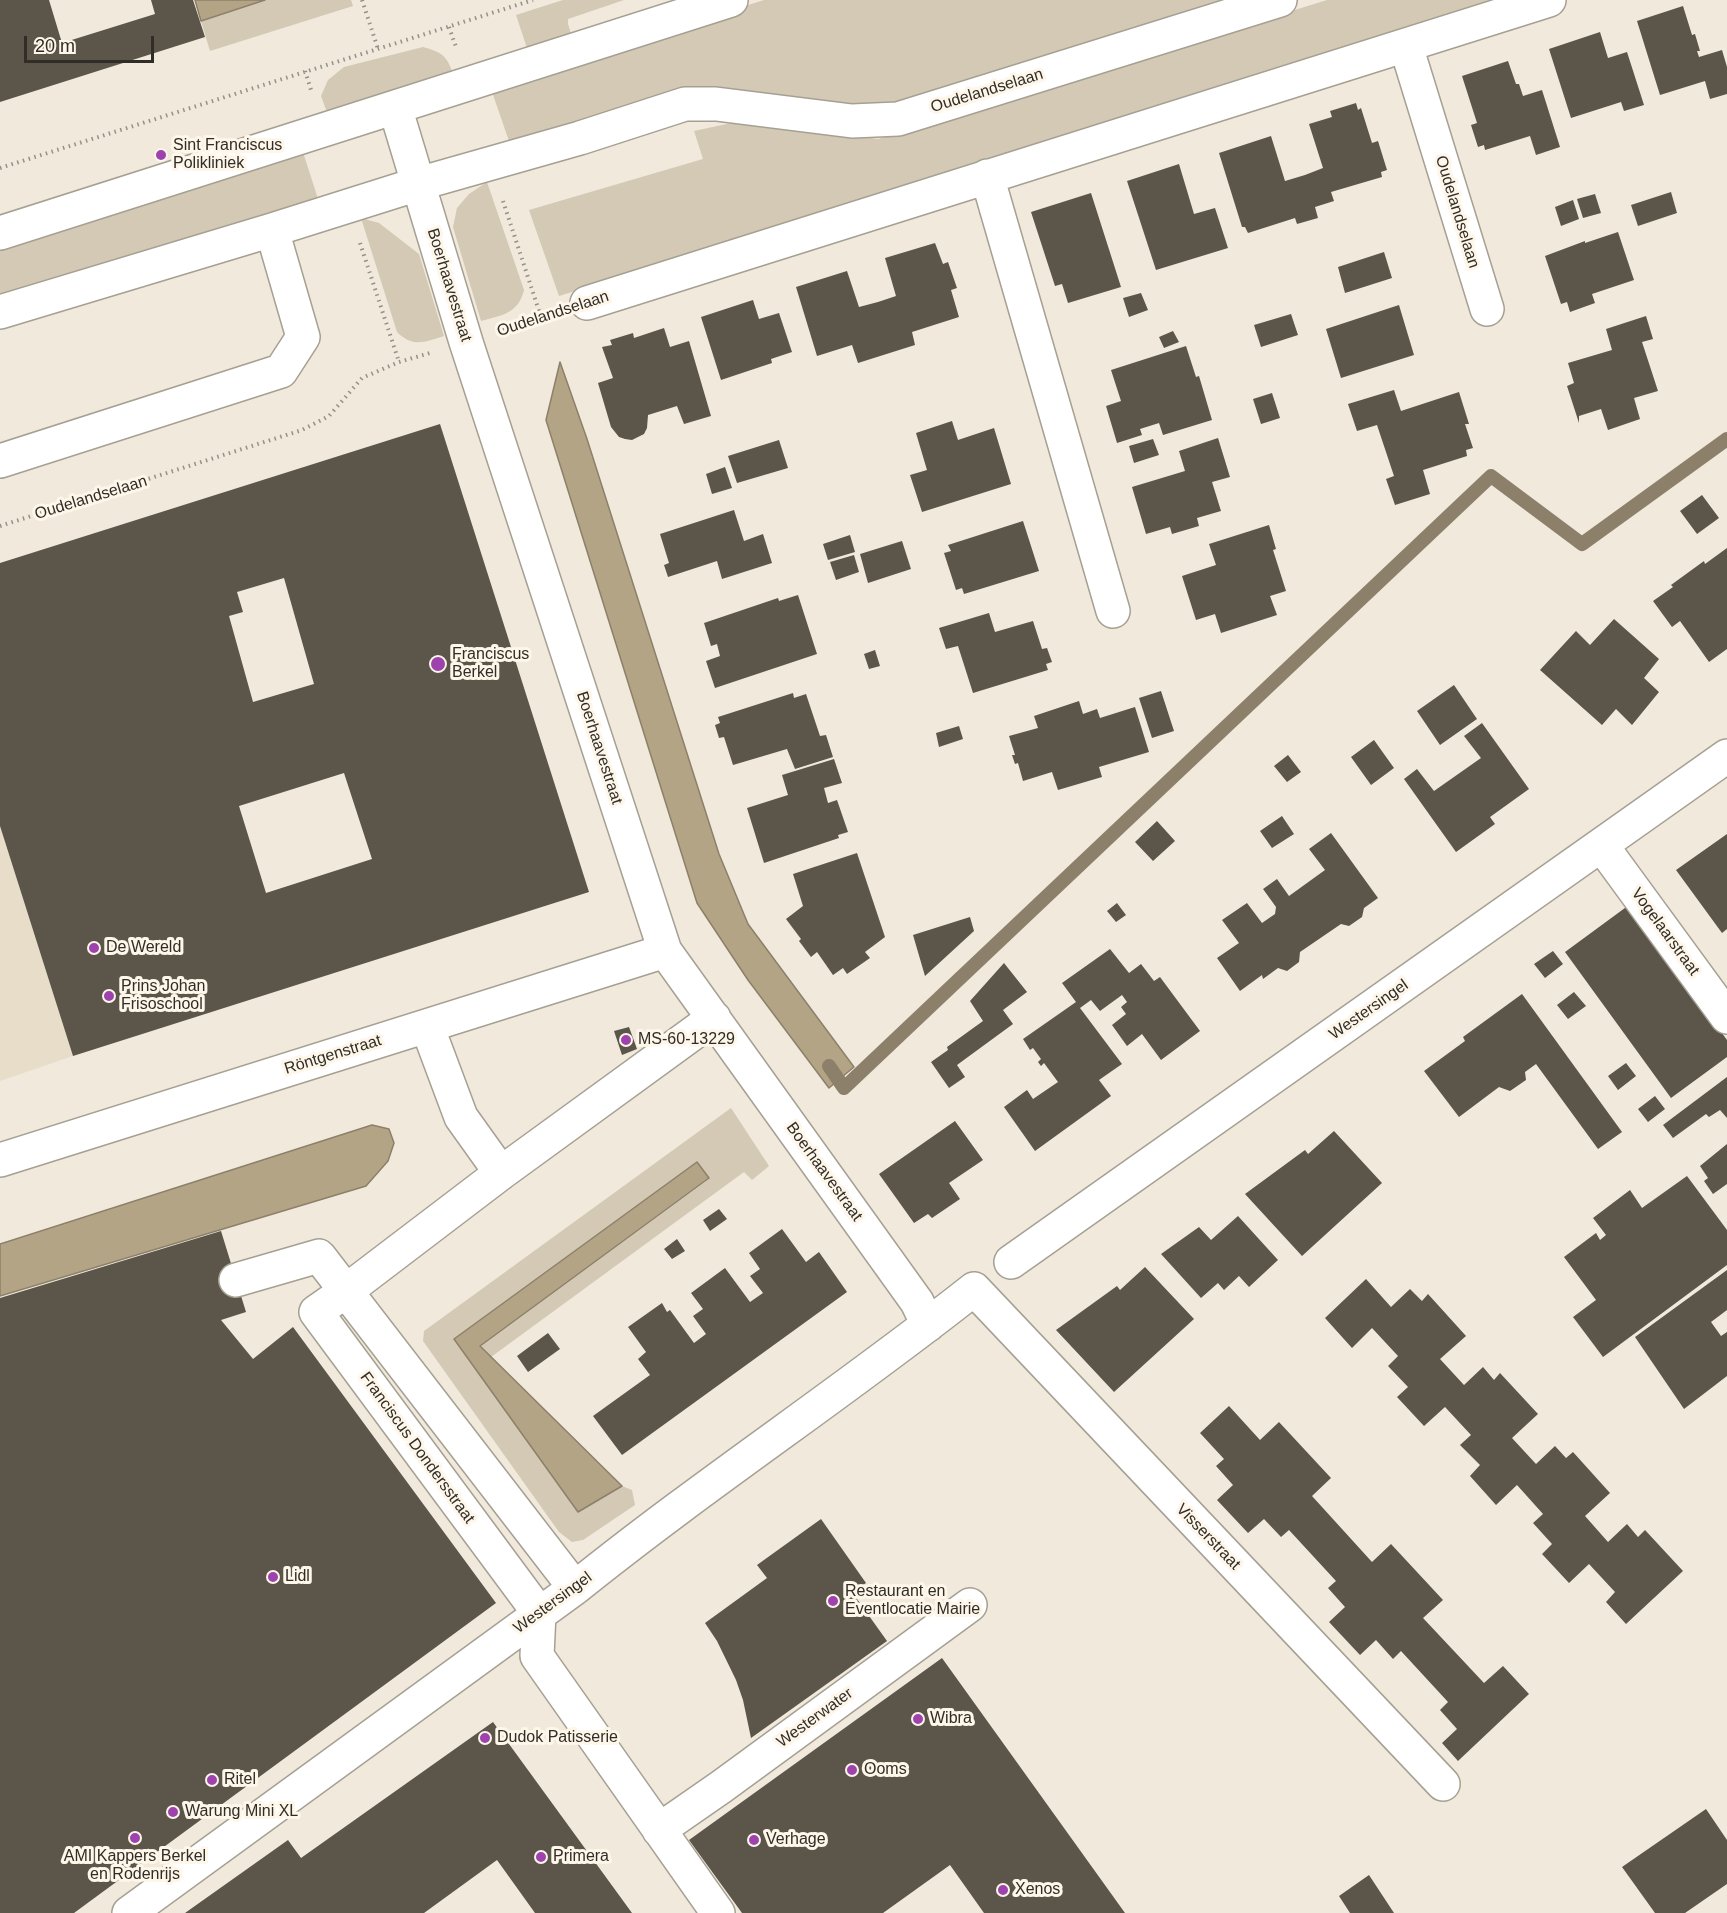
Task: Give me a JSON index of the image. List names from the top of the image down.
{
  "streets": {
    "street": [
      "Oudelandselaan",
      "Boerhaavestraat",
      "Vogelaarstraat",
      "Westersingel",
      "Röntgenstraat",
      "Franciscus Dondersstraat",
      "Visserstraat",
      "Westerwater"
    ]
  },
  "crossings": [
    ["Oudelandselaan", "Boerhaavestraat"],
    ["Boerhaavestraat", "Westersingel"],
    ["Boerhaavestraat", "Röntgenstraat"],
    ["Boerhaavestraat", "Franciscus Dondersstraat"],
    ["Vogelaarstraat", "Westersingel"],
    ["Westersingel", "Franciscus Dondersstraat"],
    ["Westersingel", "Visserstraat"]
  ],
  "places": [
    "Sint Franciscus Polikliniek",
    "Franciscus Berkel",
    "De Wereld",
    "Prins Johan Frisoschool",
    "MS-60-13229",
    "Lidl",
    "Restaurant en Eventlocatie Mairie",
    "Wibra",
    "Dudok Patisserie",
    "Ooms",
    "Ritel",
    "Warung Mini XL",
    "AMI Kappers Berkel en Rodenrijs",
    "Verhage",
    "Primera",
    "Xenos"
  ],
  "scale_bar": "20 m"
}
